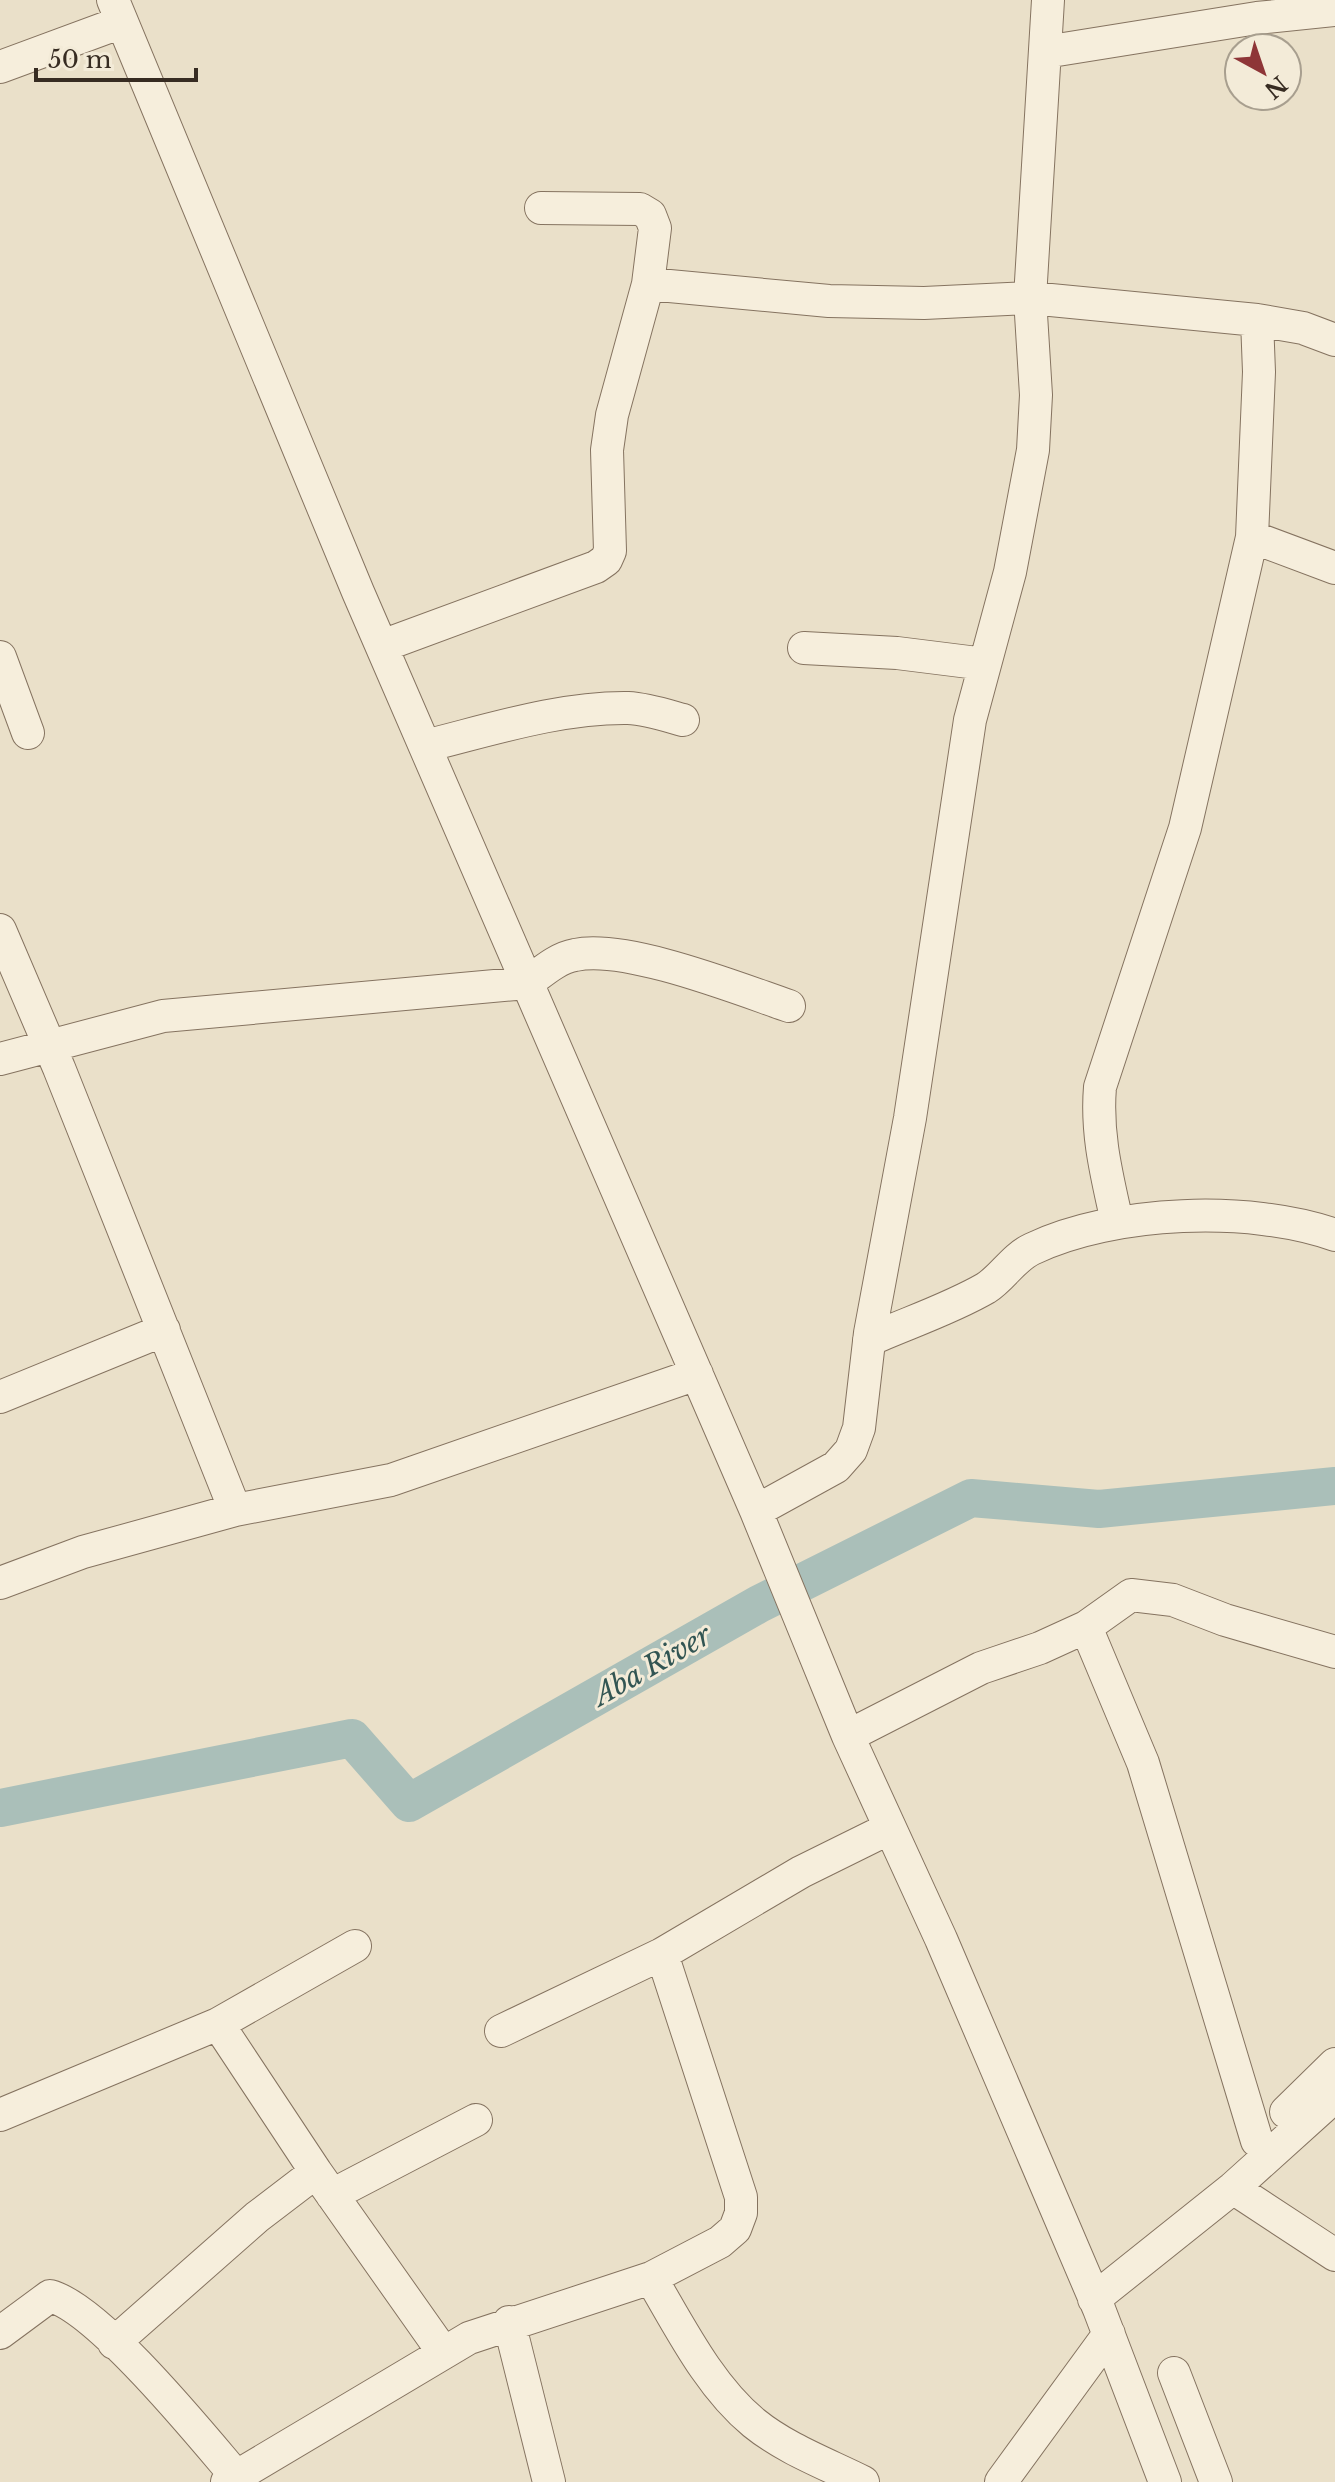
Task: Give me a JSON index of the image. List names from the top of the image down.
{
  "water": ["Aba River"],
  "scale_bar": "50 m",
  "north": "bottom right"
}
